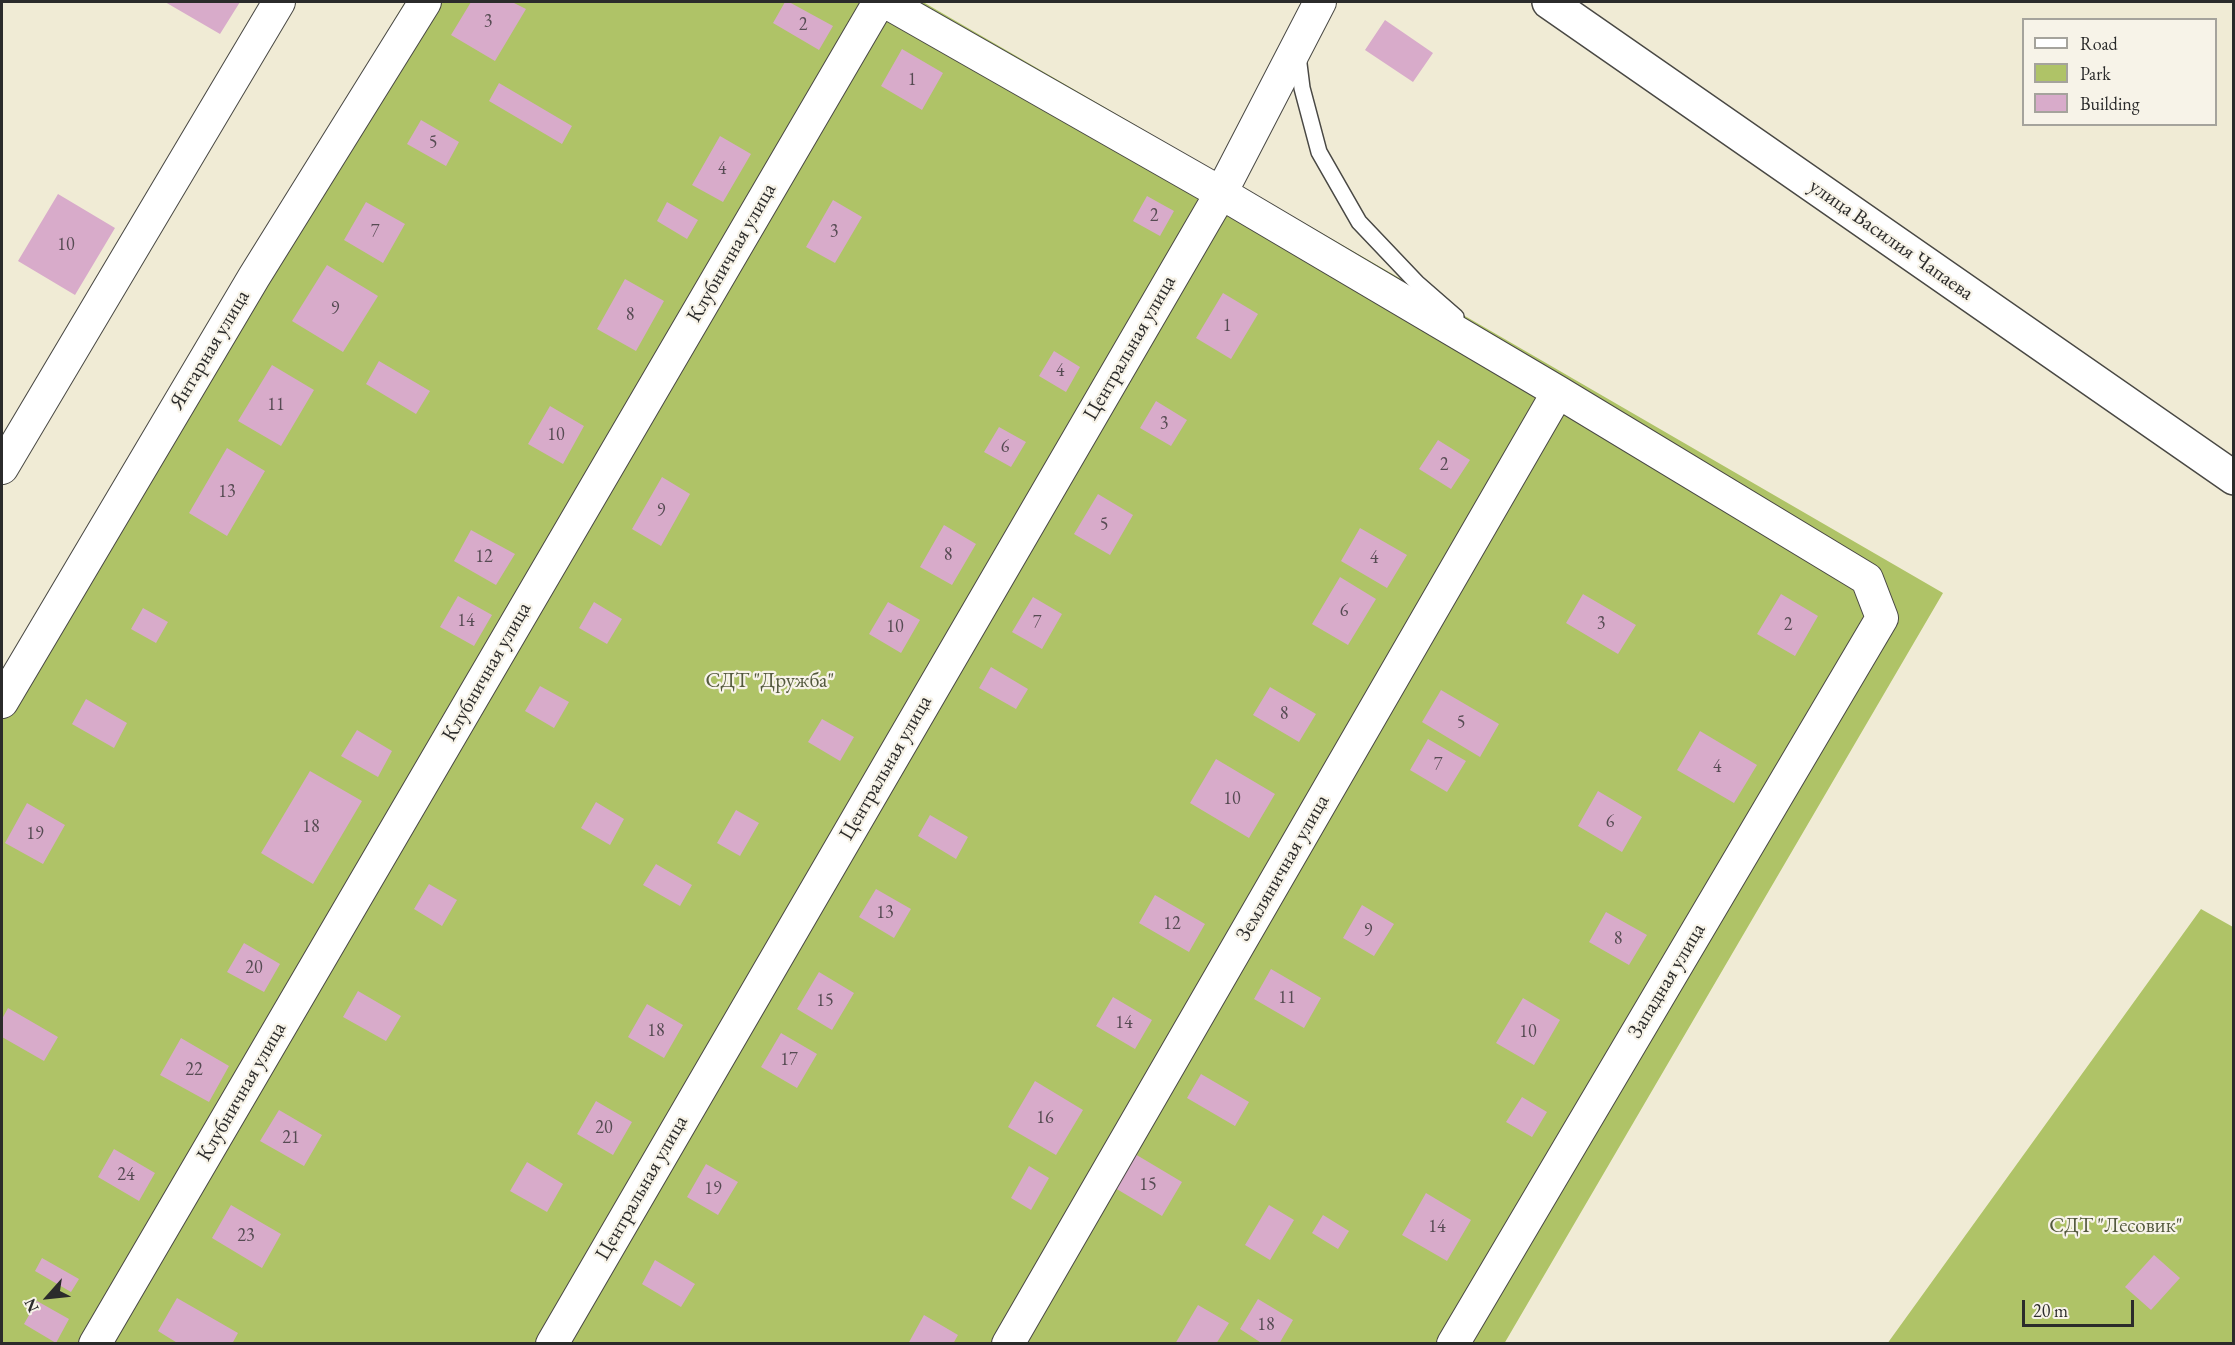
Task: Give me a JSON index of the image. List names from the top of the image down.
{
  "streets": {
    "street": [
      "улица Василия Чапаева",
      "Клубничная улица",
      "Центральная улица",
      "Янтарная улица",
      "Земляничная улица",
      "Западная улица"
    ]
  },
  "crossings": [
    ["Земляничная улица", "Западная улица"]
  ],
  "parks": ["СДТ \"Дружба\"", "СДТ \"Лесовик\""],
  "house_numbers": [
    "3",
    "2",
    "1",
    "5",
    "4",
    "2",
    "7",
    "3",
    "10",
    "9",
    "8",
    "1",
    "4",
    "11",
    "3",
    "10",
    "6",
    "2",
    "13",
    "9",
    "5",
    "8",
    "12",
    "4",
    "6",
    "14",
    "7",
    "3",
    "2",
    "10",
    "8",
    "5",
    "7",
    "4",
    "10",
    "6",
    "18",
    "19",
    "13",
    "12",
    "9",
    "8",
    "20",
    "11",
    "15",
    "14",
    "18",
    "10",
    "17",
    "22",
    "16",
    "20",
    "21",
    "24",
    "15",
    "19",
    "14",
    "23",
    "18"
  ],
  "legend": ["Road", "Park", "Building"],
  "scale_bar": "20 m",
  "north": "bottom left"
}
